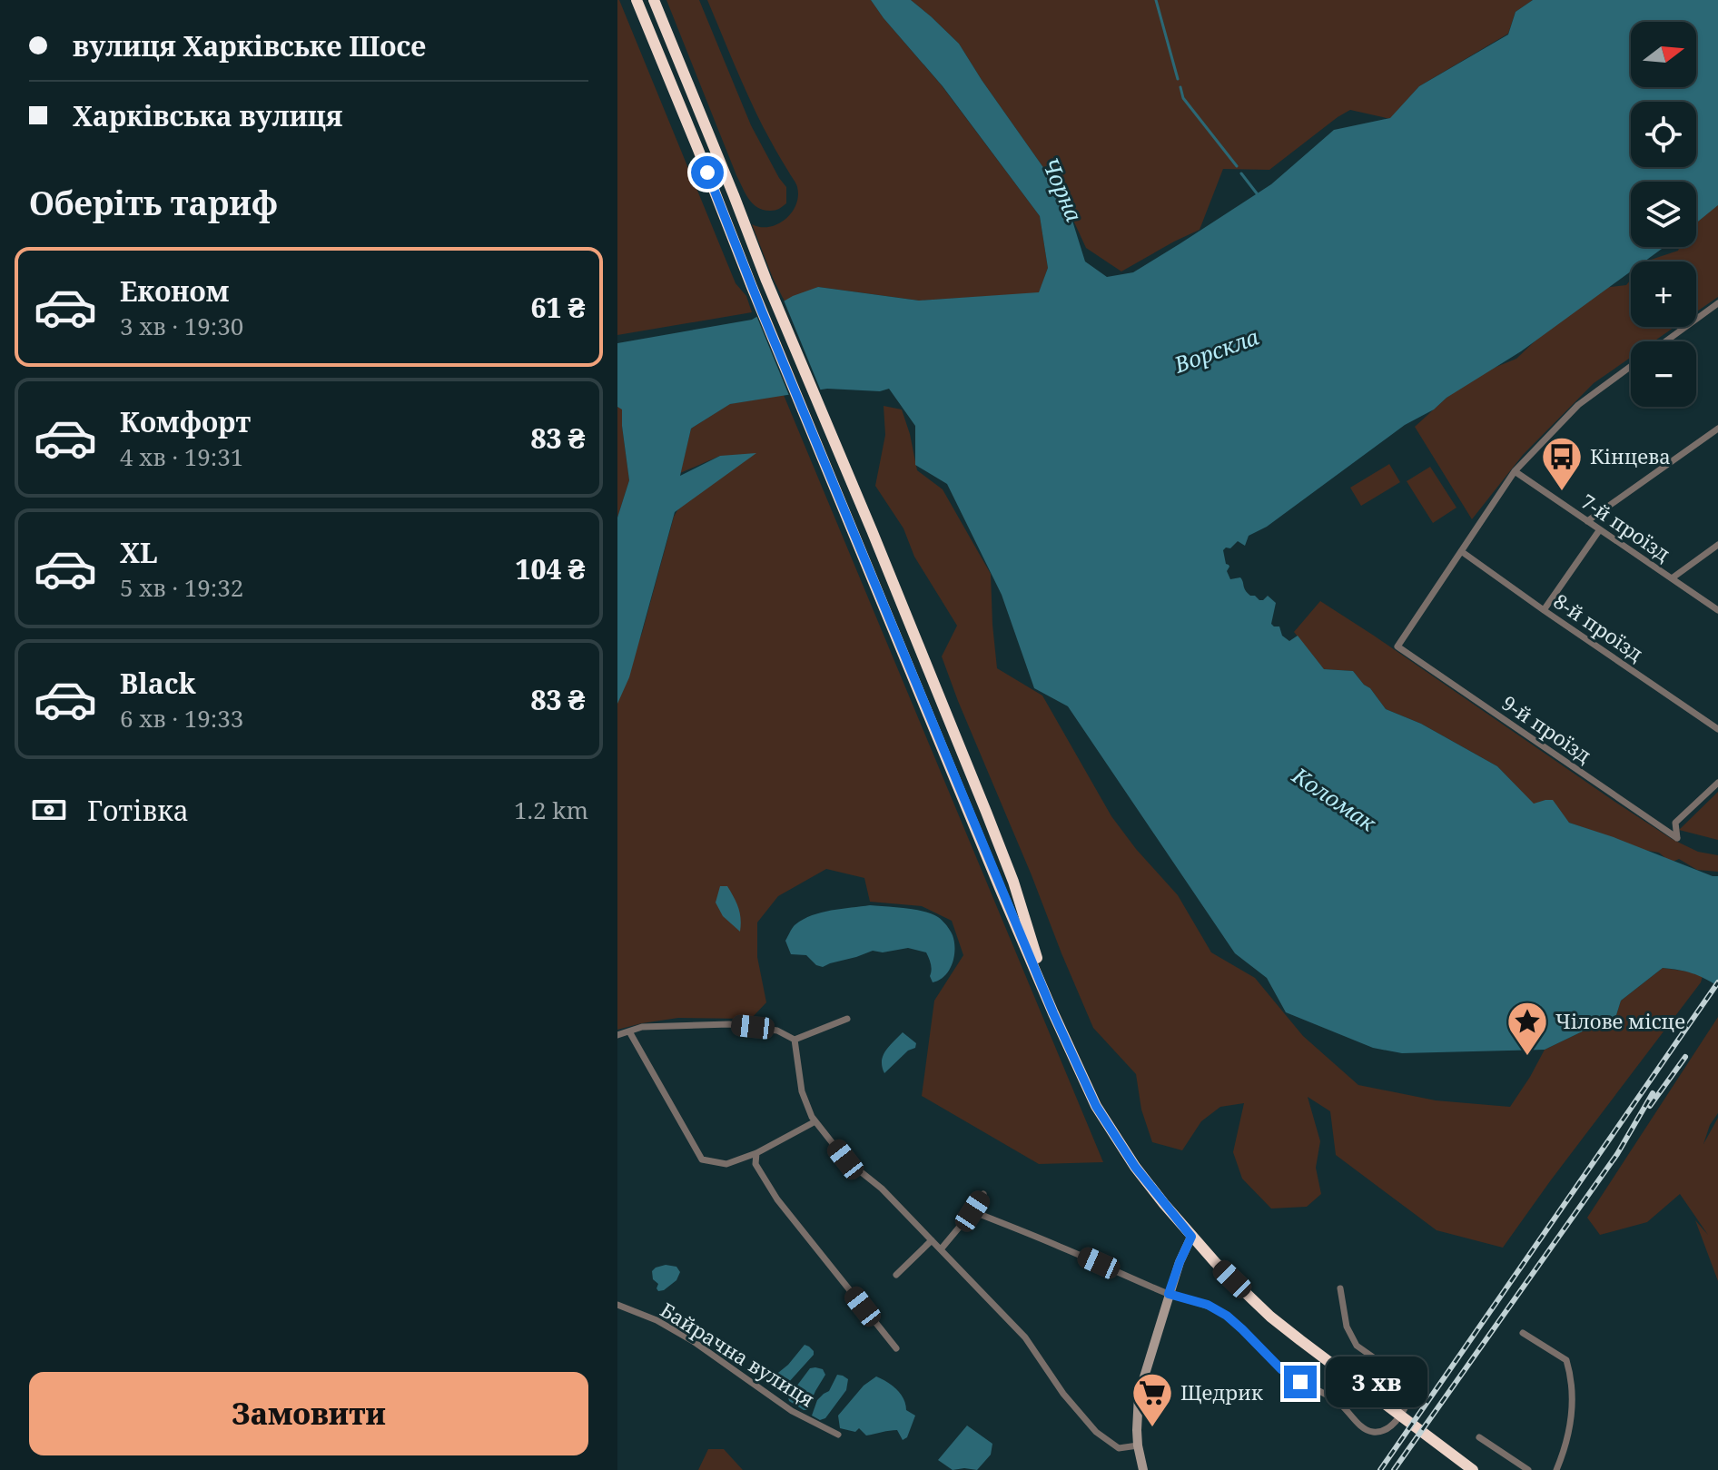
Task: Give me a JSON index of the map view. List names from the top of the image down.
{
  "streets": {
    "street": [
      "7-й проїзд",
      "8-й проїзд",
      "9-й проїзд",
      "Байрачна вулиця"
    ]
  },
  "crossings": [
    ["8-й проїзд", "9-й проїзд"]
  ],
  "water": ["Чорна", "Ворскла", "Коломак"],
  "places": {
    "bus stop": ["Кінцева"],
    "place": ["Чілове місце"],
    "supermarket": ["Щедрик"]
  },
  "north": "right",
  "page": {
    "banner": ["вулиця Харківське Шосе", "Харківська вулиця"],
    "map_buttons": ["+", "−"],
    "heading": "Оберіть тариф",
    "list": [
      {
        "name": "Економ",
        "note": "3 хв · 19:30",
        "value": "61 ₴"
      },
      {
        "name": "Комфорт",
        "note": "4 хв · 19:31",
        "value": "83 ₴"
      },
      {
        "name": "XL",
        "note": "5 хв · 19:32",
        "value": "104 ₴"
      },
      {
        "name": "Black",
        "note": "6 хв · 19:33",
        "value": "83 ₴"
      }
    ],
    "pay": ["Готівка", "1.2 km"],
    "bubble": "3 хв",
    "buttons": "Замовити"
  }
}
